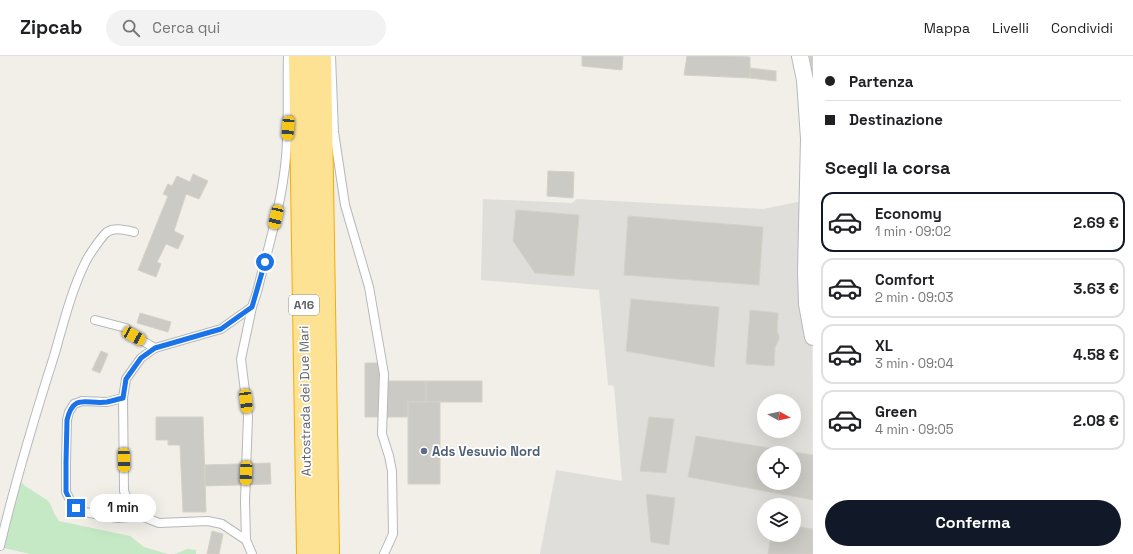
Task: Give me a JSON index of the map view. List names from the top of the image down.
{
  "streets": {
    "highway": ["A16", "Autostrada dei Due Mari"]
  },
  "places": ["Ads Vesuvio Nord"],
  "north": "right",
  "page": {
    "header": "Zipcab",
    "search": "Cerca qui",
    "nav": ["Mappa", "Livelli", "Condividi"],
    "banner": ["Partenza", "Destinazione"],
    "heading": "Scegli la corsa",
    "list": [
      {
        "name": "Economy",
        "note": "1 min · 09:02",
        "value": "2.69 €"
      },
      {
        "name": "Comfort",
        "note": "2 min · 09:03",
        "value": "3.63 €"
      },
      {
        "name": "XL",
        "note": "3 min · 09:04",
        "value": "4.58 €"
      },
      {
        "name": "Green",
        "note": "4 min · 09:05",
        "value": "2.08 €"
      }
    ],
    "buttons": "Conferma",
    "bubble": "1 min"
  }
}
